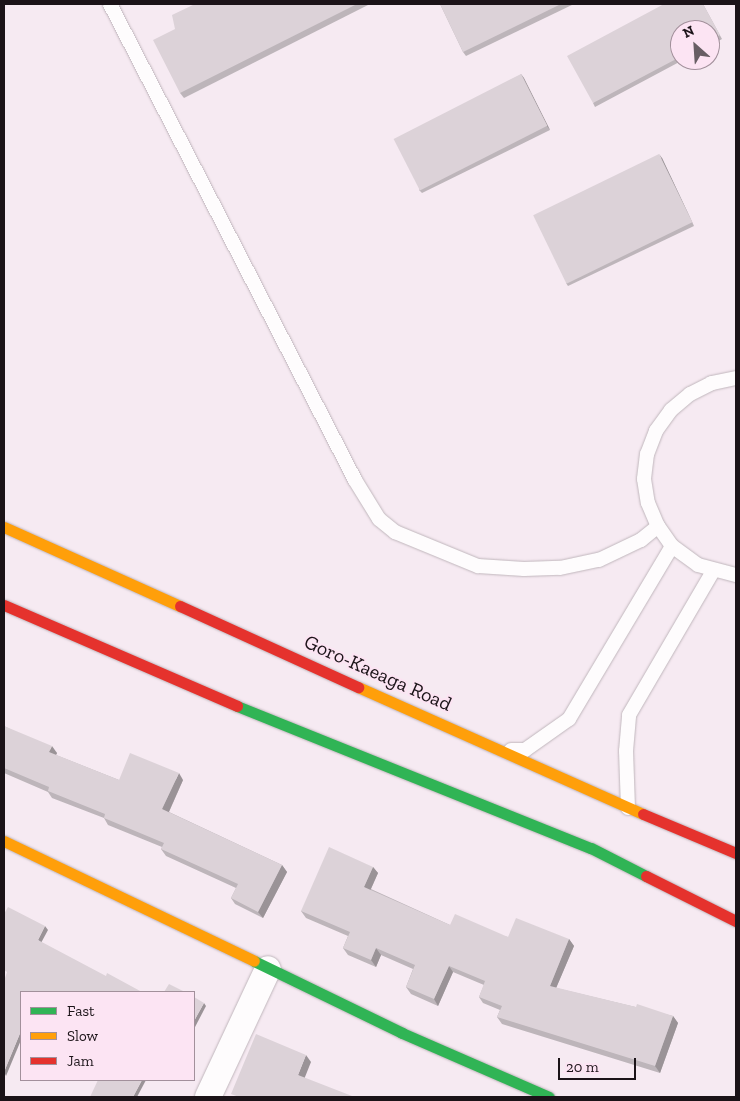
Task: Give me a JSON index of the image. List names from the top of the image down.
{
  "streets": {
    "main road": ["Goro-Kaeaga Road"]
  },
  "legend": ["Fast", "Slow", "Jam"],
  "scale_bar": "20 m",
  "north": "top left"
}
